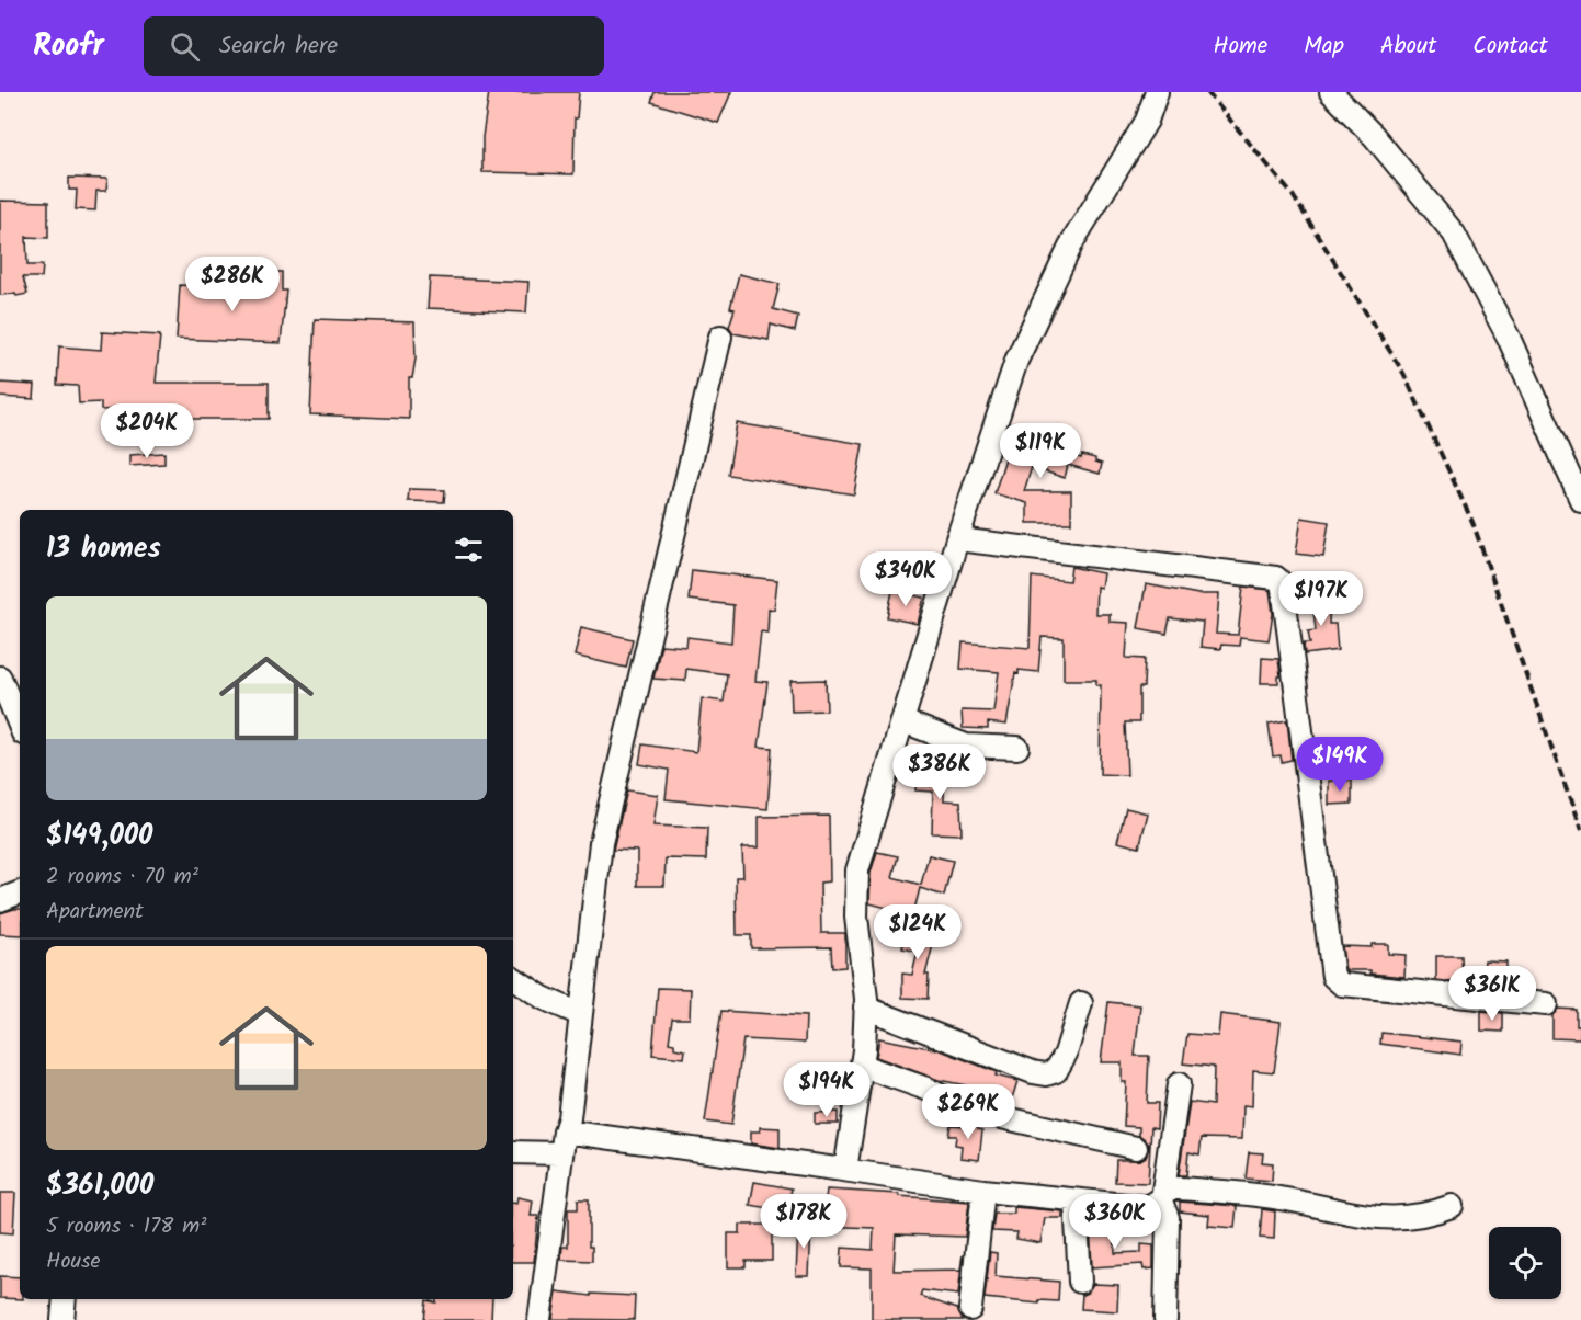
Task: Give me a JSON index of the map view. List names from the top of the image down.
{
  "page": {
    "header": "Roofr",
    "search": "Search here",
    "nav": [
      "Home",
      "Map",
      "About",
      "Contact"
    ],
    "price": [
      "$286K",
      "$204K",
      "$119K",
      "$340K",
      "$197K",
      "$149K",
      "$386K",
      "$124K",
      "$361K",
      "$194K",
      "$269K",
      "$178K",
      "$360K"
    ],
    "heading": "13 homes",
    "list": [
      {
        "name": "$149,000",
        "note": "2 rooms · 70 m² · Apartment"
      },
      {
        "name": "$361,000",
        "note": "5 rooms · 178 m² · House"
      }
    ]
  }
}
